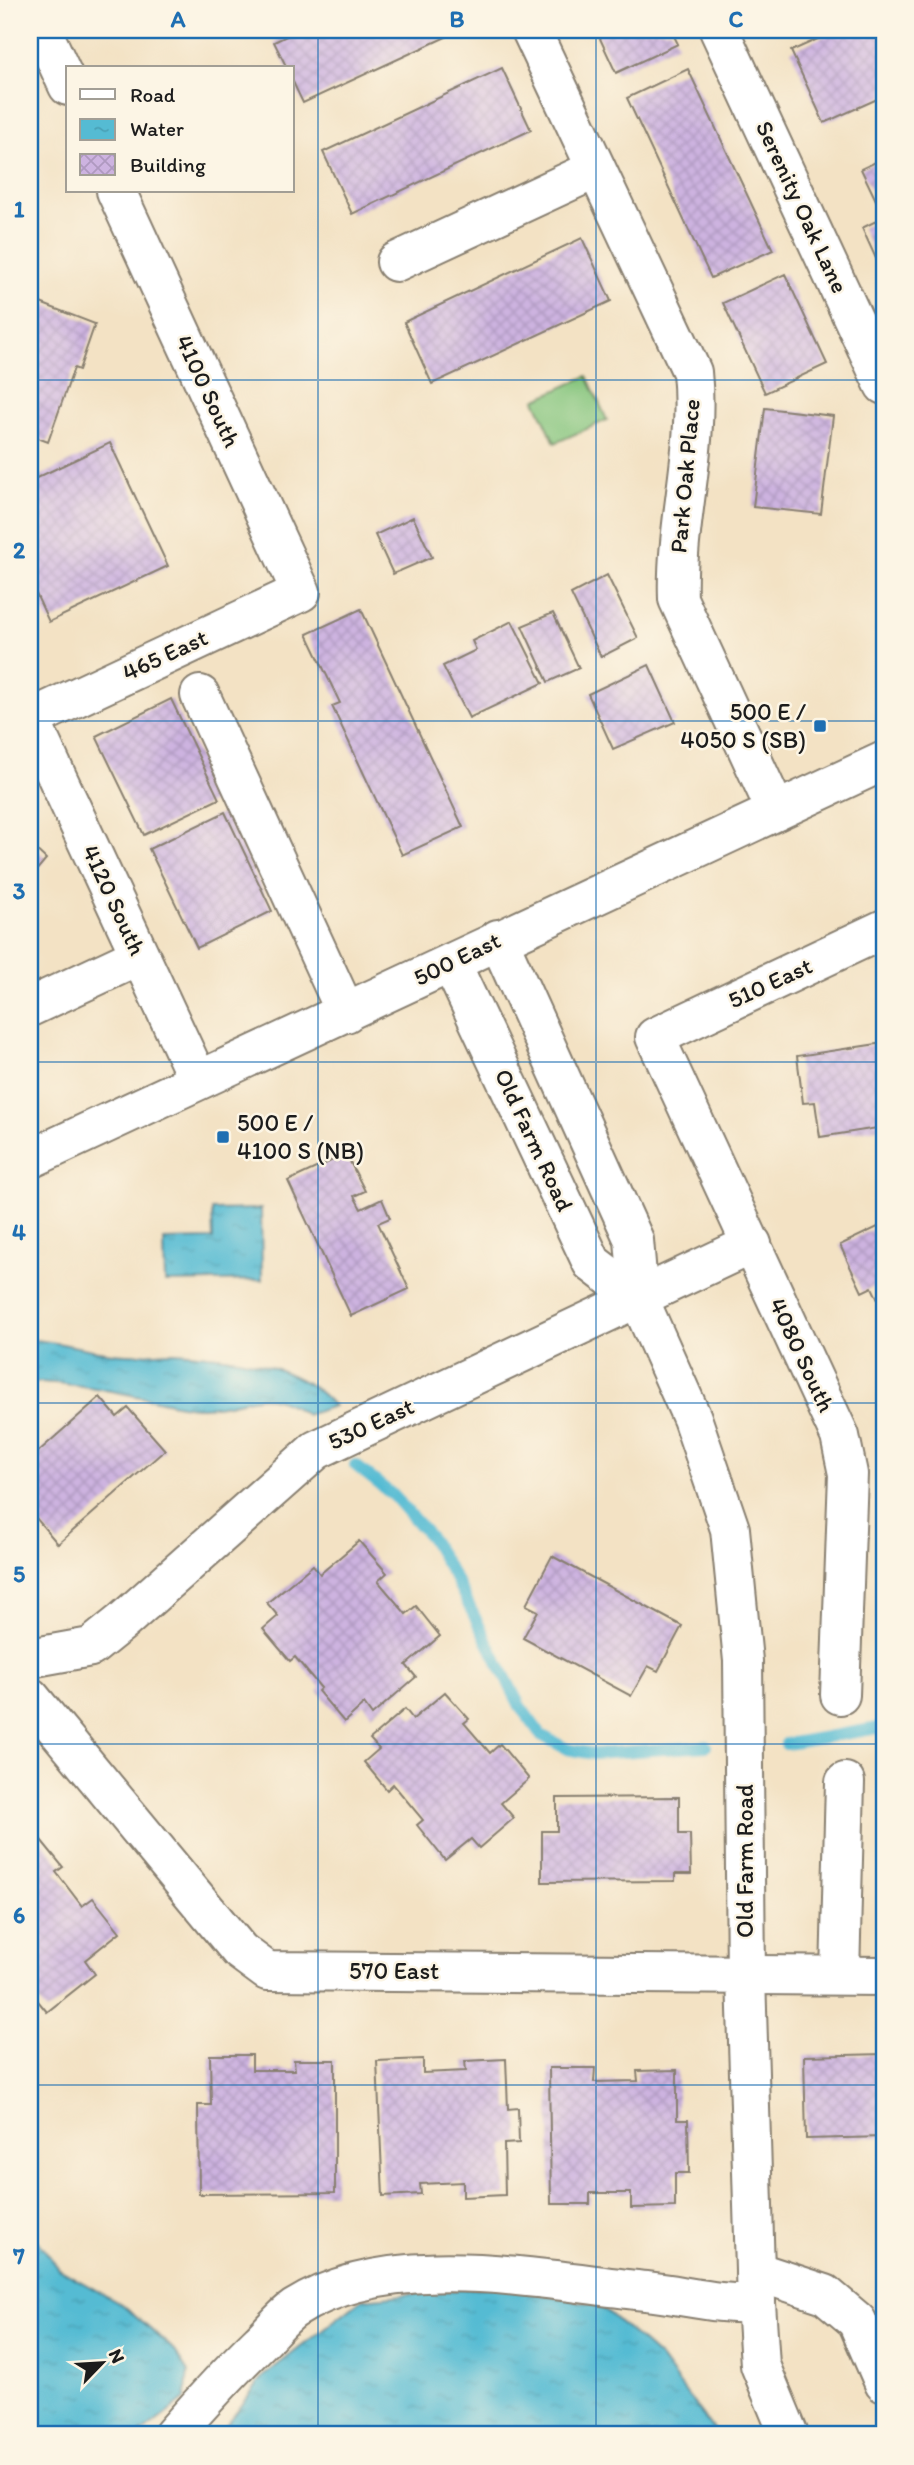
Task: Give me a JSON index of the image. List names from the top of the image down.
{
  "streets": {
    "street": [
      "Serenity Oak Lane",
      "4100 South",
      "Park Oak Place",
      "465 East",
      "4120 South",
      "500 East",
      "510 East",
      "Old Farm Road",
      "4080 South",
      "530 East",
      "570 East"
    ]
  },
  "crossings": [
    ["4100 South", "465 East"],
    ["Park Oak Place", "500 East"],
    ["465 East", "4120 South"],
    ["4120 South", "500 East"],
    ["500 East", "Old Farm Road"],
    ["510 East", "4080 South"],
    ["Old Farm Road", "530 East"],
    ["Old Farm Road", "570 East"],
    ["4080 South", "530 East"]
  ],
  "places": {
    "transit": ["500 E / 4050 S (SB)", "500 E / 4100 S (NB)"]
  },
  "legend": ["Road", "Water", "Building"],
  "north": "top right",
  "grid": {
    "columns": ["A", "B", "C"],
    "rows": [
      "1",
      "2",
      "3",
      "4",
      "5",
      "6",
      "7"
    ]
  }
}
